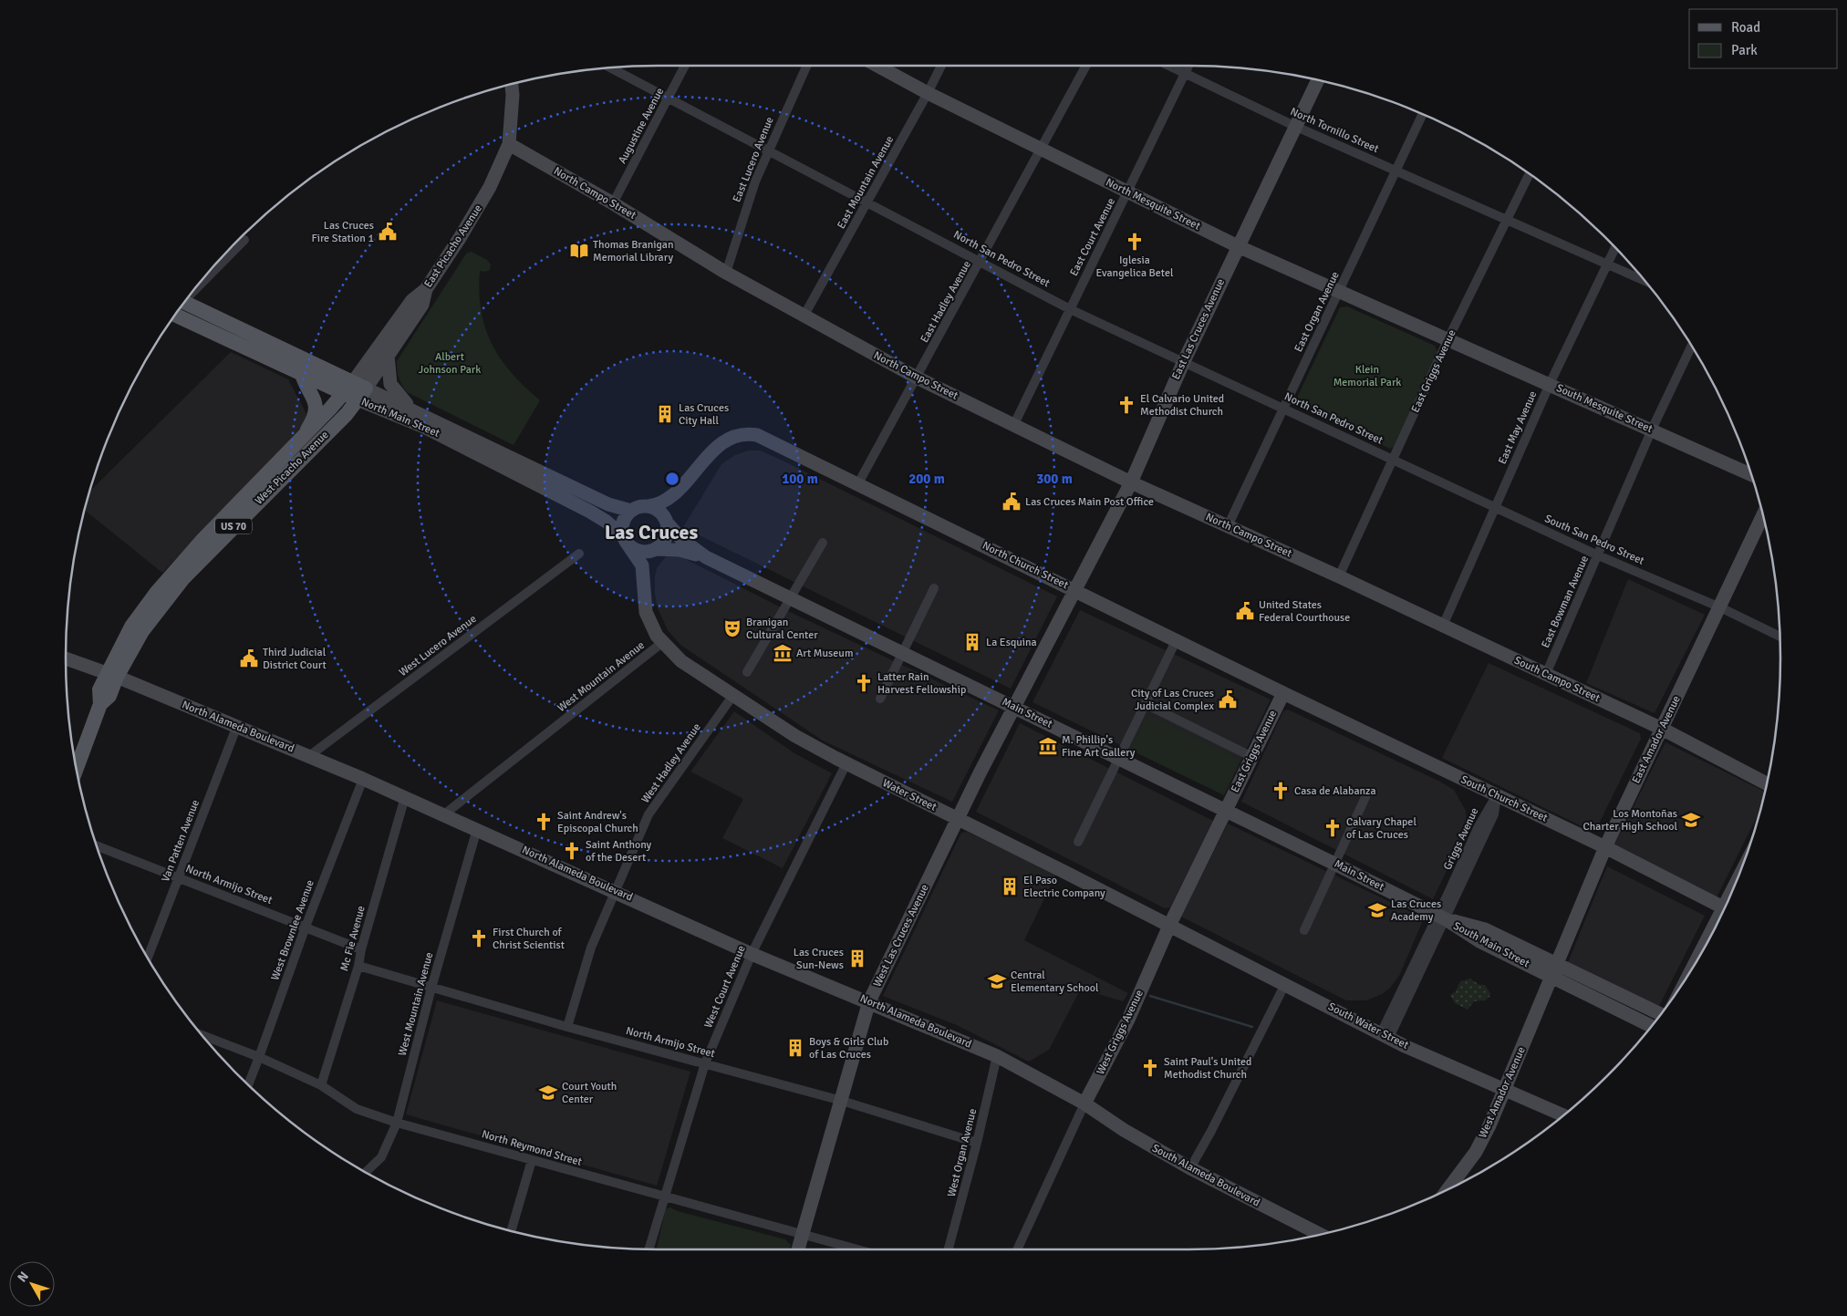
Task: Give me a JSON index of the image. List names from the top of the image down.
{
  "streets": {
    "main road": ["North Main Street", "West Picacho Avenue", "US 70"],
    "street": [
      "Augustine Avenue",
      "North Tornillo Street",
      "East Lucero Avenue",
      "East Mountain Avenue",
      "North Campo Street",
      "North Mesquite Street",
      "East Court Avenue",
      "East Picacho Avenue",
      "North San Pedro Street",
      "East Hadley Avenue",
      "East Organ Avenue",
      "East Las Cruces Avenue",
      "East Griggs Avenue",
      "South Mesquite Street",
      "East May Avenue",
      "South San Pedro Street",
      "North Church Street",
      "East Bowman Avenue",
      "West Lucero Avenue",
      "West Mountain Avenue",
      "South Campo Street",
      "Main Street",
      "North Alameda Boulevard",
      "East Amador Avenue",
      "West Hadley Avenue",
      "Water Street",
      "South Church Street",
      "Griggs Avenue",
      "Van Patten Avenue",
      "North Armijo Street",
      "West Brownlee Avenue",
      "West Las Cruces Avenue",
      "Mc Fie Avenue",
      "South Main Street",
      "West Court Avenue",
      "South Water Street",
      "West Griggs Avenue",
      "West Amador Avenue",
      "North Reymond Street",
      "West Organ Avenue",
      "South Alameda Boulevard"
    ]
  },
  "crossings": [
    ["Augustine Avenue", "North Campo Street"],
    ["Augustine Avenue", "North San Pedro Street"],
    ["North Tornillo Street", "East Court Avenue"],
    ["North Tornillo Street", "East Organ Avenue"],
    ["North Tornillo Street", "East Las Cruces Avenue"],
    ["North Tornillo Street", "East Griggs Avenue"],
    ["North Tornillo Street", "East May Avenue"],
    ["East Lucero Avenue", "North Campo Street"],
    ["East Lucero Avenue", "North San Pedro Street"],
    ["East Mountain Avenue", "North Campo Street"],
    ["East Mountain Avenue", "North Mesquite Street"],
    ["East Mountain Avenue", "North San Pedro Street"],
    ["North Campo Street", "East Court Avenue"],
    ["North Campo Street", "East Picacho Avenue"],
    ["North Campo Street", "East Hadley Avenue"],
    ["North Campo Street", "East Organ Avenue"],
    ["North Campo Street", "East Las Cruces Avenue"],
    ["North Campo Street", "East Griggs Avenue"],
    ["North Campo Street", "South Campo Street"],
    ["North Mesquite Street", "East Court Avenue"],
    ["North Mesquite Street", "East Hadley Avenue"],
    ["North Mesquite Street", "East Organ Avenue"],
    ["North Mesquite Street", "East Las Cruces Avenue"],
    ["North Mesquite Street", "East Griggs Avenue"],
    ["North Mesquite Street", "South Mesquite Street"],
    ["East Court Avenue", "North San Pedro Street"],
    ["East Picacho Avenue", "North Main Street"],
    ["East Picacho Avenue", "West Picacho Avenue"],
    ["North San Pedro Street", "East Hadley Avenue"],
    ["North San Pedro Street", "East Organ Avenue"],
    ["North San Pedro Street", "East Las Cruces Avenue"],
    ["North San Pedro Street", "East Griggs Avenue"],
    ["North San Pedro Street", "South San Pedro Street"],
    ["East Hadley Avenue", "North Church Street"],
    ["East Las Cruces Avenue", "North Church Street"],
    ["East Las Cruces Avenue", "Main Street"],
    ["East Las Cruces Avenue", "West Las Cruces Avenue"],
    ["East Griggs Avenue", "South Mesquite Street"],
    ["East Griggs Avenue", "South San Pedro Street"],
    ["East Griggs Avenue", "North Church Street"],
    ["East Griggs Avenue", "South Campo Street"],
    ["East Griggs Avenue", "Main Street"],
    ["East Griggs Avenue", "South Church Street"],
    ["East Griggs Avenue", "West Griggs Avenue"],
    ["South Mesquite Street", "East May Avenue"],
    ["South Mesquite Street", "East Bowman Avenue"],
    ["North Main Street", "West Picacho Avenue"],
    ["North Main Street", "North Church Street"],
    ["North Main Street", "Main Street"],
    ["North Main Street", "Water Street"],
    ["East May Avenue", "South San Pedro Street"],
    ["East May Avenue", "South Campo Street"],
    ["West Picacho Avenue", "North Alameda Boulevard"],
    ["South San Pedro Street", "East Bowman Avenue"],
    ["South San Pedro Street", "East Amador Avenue"],
    ["North Church Street", "Main Street"],
    ["North Church Street", "Water Street"],
    ["North Church Street", "South Church Street"],
    ["East Bowman Avenue", "South Campo Street"],
    ["West Lucero Avenue", "North Alameda Boulevard"],
    ["West Mountain Avenue", "North Alameda Boulevard"],
    ["West Mountain Avenue", "Water Street"],
    ["West Mountain Avenue", "North Armijo Street"],
    ["West Mountain Avenue", "North Reymond Street"],
    ["South Campo Street", "East Amador Avenue"],
    ["Main Street", "Water Street"],
    ["Main Street", "Griggs Avenue"],
    ["Main Street", "West Las Cruces Avenue"],
    ["Main Street", "South Main Street"],
    ["Main Street", "West Griggs Avenue"],
    ["North Alameda Boulevard", "West Hadley Avenue"],
    ["North Alameda Boulevard", "Van Patten Avenue"],
    ["North Alameda Boulevard", "West Brownlee Avenue"],
    ["North Alameda Boulevard", "West Las Cruces Avenue"],
    ["North Alameda Boulevard", "Mc Fie Avenue"],
    ["North Alameda Boulevard", "West Court Avenue"],
    ["North Alameda Boulevard", "West Griggs Avenue"],
    ["North Alameda Boulevard", "West Organ Avenue"],
    ["North Alameda Boulevard", "South Alameda Boulevard"],
    ["East Amador Avenue", "South Church Street"],
    ["East Amador Avenue", "South Main Street"],
    ["East Amador Avenue", "West Amador Avenue"],
    ["West Hadley Avenue", "Water Street"],
    ["West Hadley Avenue", "North Armijo Street"],
    ["Water Street", "West Las Cruces Avenue"],
    ["Water Street", "West Court Avenue"],
    ["Water Street", "South Water Street"],
    ["Water Street", "West Griggs Avenue"],
    ["South Church Street", "Griggs Avenue"],
    ["Griggs Avenue", "South Main Street"],
    ["Griggs Avenue", "South Water Street"],
    ["Van Patten Avenue", "North Armijo Street"],
    ["North Armijo Street", "West Brownlee Avenue"],
    ["North Armijo Street", "West Las Cruces Avenue"],
    ["North Armijo Street", "Mc Fie Avenue"],
    ["North Armijo Street", "West Court Avenue"],
    ["North Armijo Street", "West Organ Avenue"],
    ["West Brownlee Avenue", "North Reymond Street"],
    ["West Las Cruces Avenue", "North Reymond Street"],
    ["Mc Fie Avenue", "North Reymond Street"],
    ["South Main Street", "West Amador Avenue"],
    ["West Court Avenue", "North Reymond Street"],
    ["South Water Street", "West Griggs Avenue"],
    ["South Water Street", "West Amador Avenue"],
    ["West Griggs Avenue", "South Alameda Boulevard"]
  ],
  "districts": ["Las Cruces"],
  "parks": ["Albert Johnson Park", "Klein Memorial Park"],
  "places": {
    "public building": [
      "Las Cruces Fire Station 1",
      "Las Cruces Main Post Office",
      "United States Federal Courthouse",
      "Third Judicial District Court",
      "City of Las Cruces Judicial Complex"
    ],
    "church": [
      "Iglesia Evangelica Betel",
      "El Calvario United Methodist Church",
      "Latter Rain Harvest Fellowship",
      "Casa de Alabanza",
      "Saint Andrew's Episcopal Church",
      "Calvary Chapel of Las Cruces",
      "Saint Anthony of the Desert",
      "First Church of Christ Scientist",
      "Saint Paul's United Methodist Church"
    ],
    "library": ["Thomas Branigan Memorial Library"],
    "building": [
      "Las Cruces City Hall",
      "La Esquina",
      "El Paso Electric Company",
      "Las Cruces Sun-News",
      "Boys & Girls Club of Las Cruces"
    ],
    "theatre": ["Branigan Cultural Center"],
    "museum": ["Art Museum", "M. Phillip's Fine Art Gallery"],
    "school or university": [
      "Los Montoñas Charter High School",
      "Las Cruces Academy",
      "Central Elementary School",
      "Court Youth Center"
    ]
  },
  "legend": ["Road", "Park"],
  "north": "top left",
  "rings": ["100 m", "200 m", "300 m"]
}
